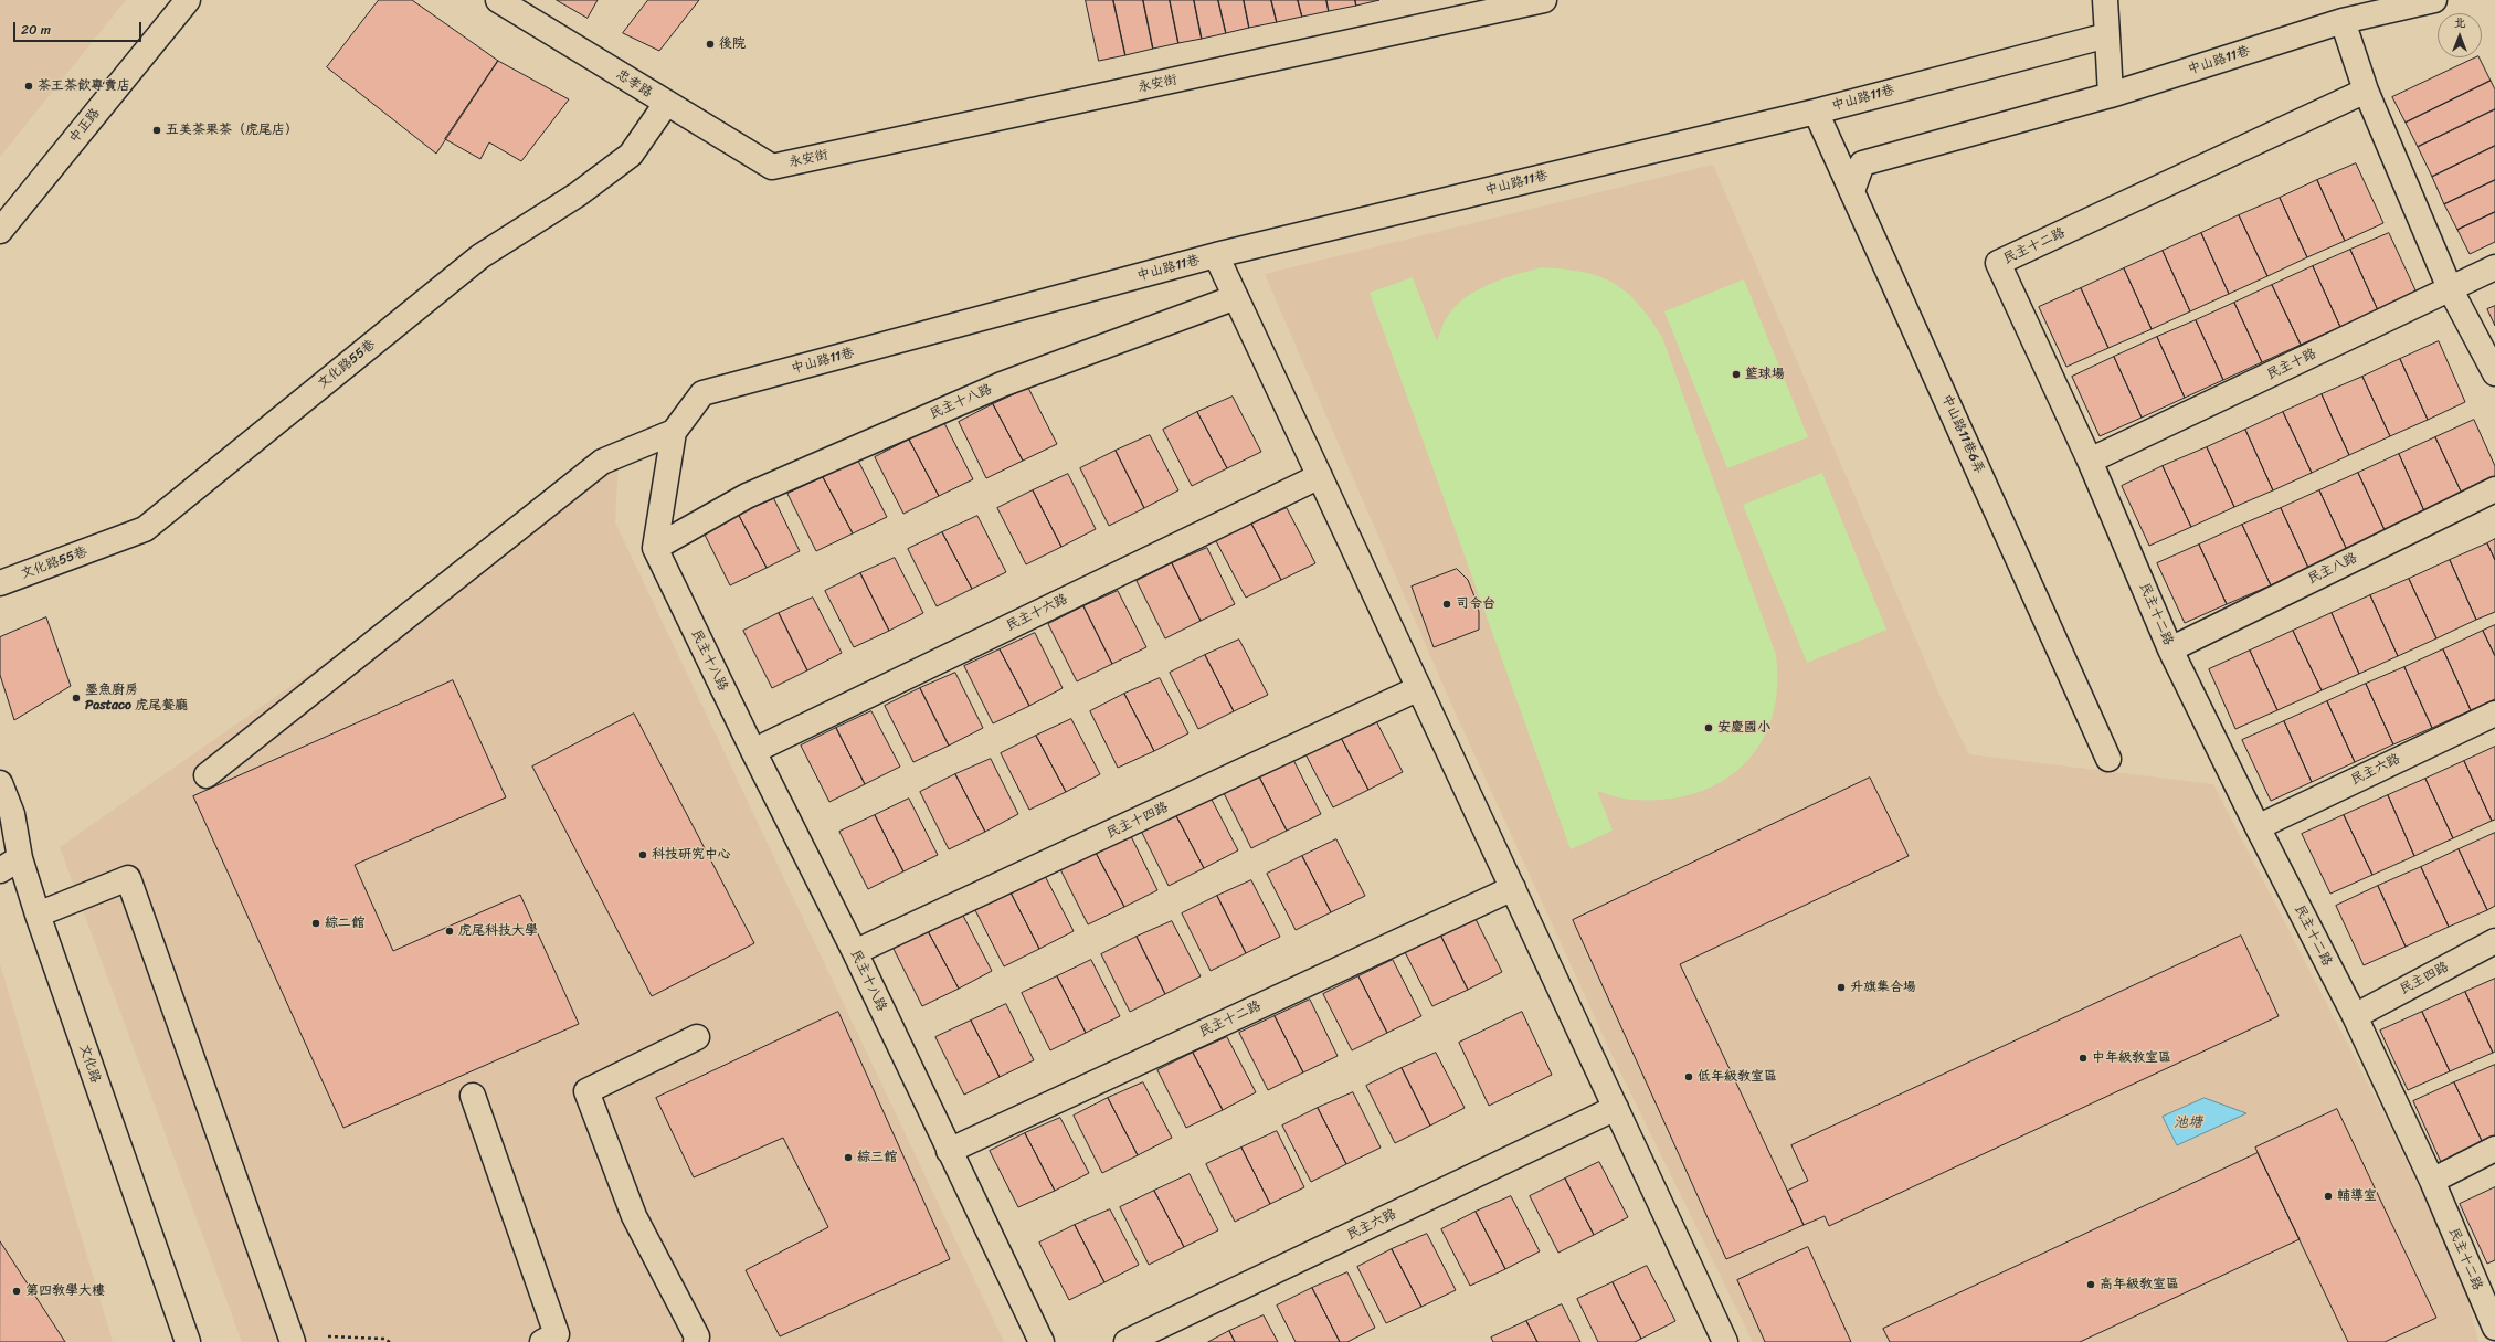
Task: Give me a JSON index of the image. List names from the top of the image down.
{
  "streets": {
    "street": [
      "中山路11巷",
      "忠孝路",
      "永安街",
      "中正路",
      "民主十二路",
      "文化路55巷",
      "民主十路",
      "民主十八路",
      "中山路11巷6弄",
      "民主八路",
      "民主十六路",
      "民主六路",
      "民主十四路",
      "民主四路",
      "文化路"
    ]
  },
  "crossings": [
    ["中山路11巷", "民主十八路"],
    ["中山路11巷", "中山路11巷6弄"],
    ["忠孝路", "永安街"],
    ["忠孝路", "文化路55巷"],
    ["民主十二路", "民主十路"],
    ["民主十二路", "民主十八路"],
    ["民主十二路", "民主八路"],
    ["民主十二路", "民主六路"],
    ["民主十二路", "民主四路"],
    ["民主十八路", "民主十六路"],
    ["民主十八路", "民主十四路"]
  ],
  "water": ["池塘"],
  "places": [
    "後院",
    "茶王茶飲專賣店",
    "五美茶果茶（虎尾店）",
    "籃球場",
    "司令台",
    "墨魚廚房 Pastaco 虎尾餐廳",
    "安慶國小",
    "科技研究中心",
    "綜二館",
    "虎尾科技大學",
    "升旗集合場",
    "中年級教室區",
    "低年級教室區",
    "綜三館",
    "輔導室",
    "高年級教室區",
    "第四教學大樓"
  ],
  "scale_bar": "20 m",
  "north": "top"
}
